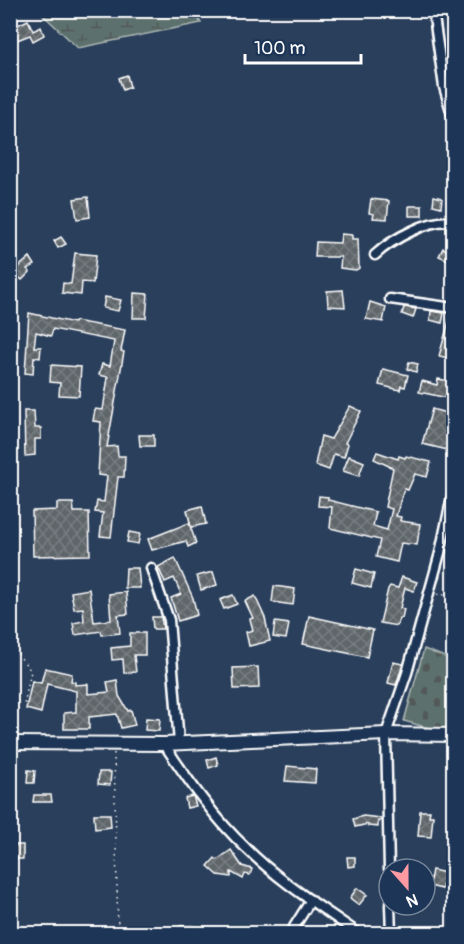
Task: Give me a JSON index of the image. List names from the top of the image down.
{
  "scale_bar": "100 m",
  "north": "bottom"
}
